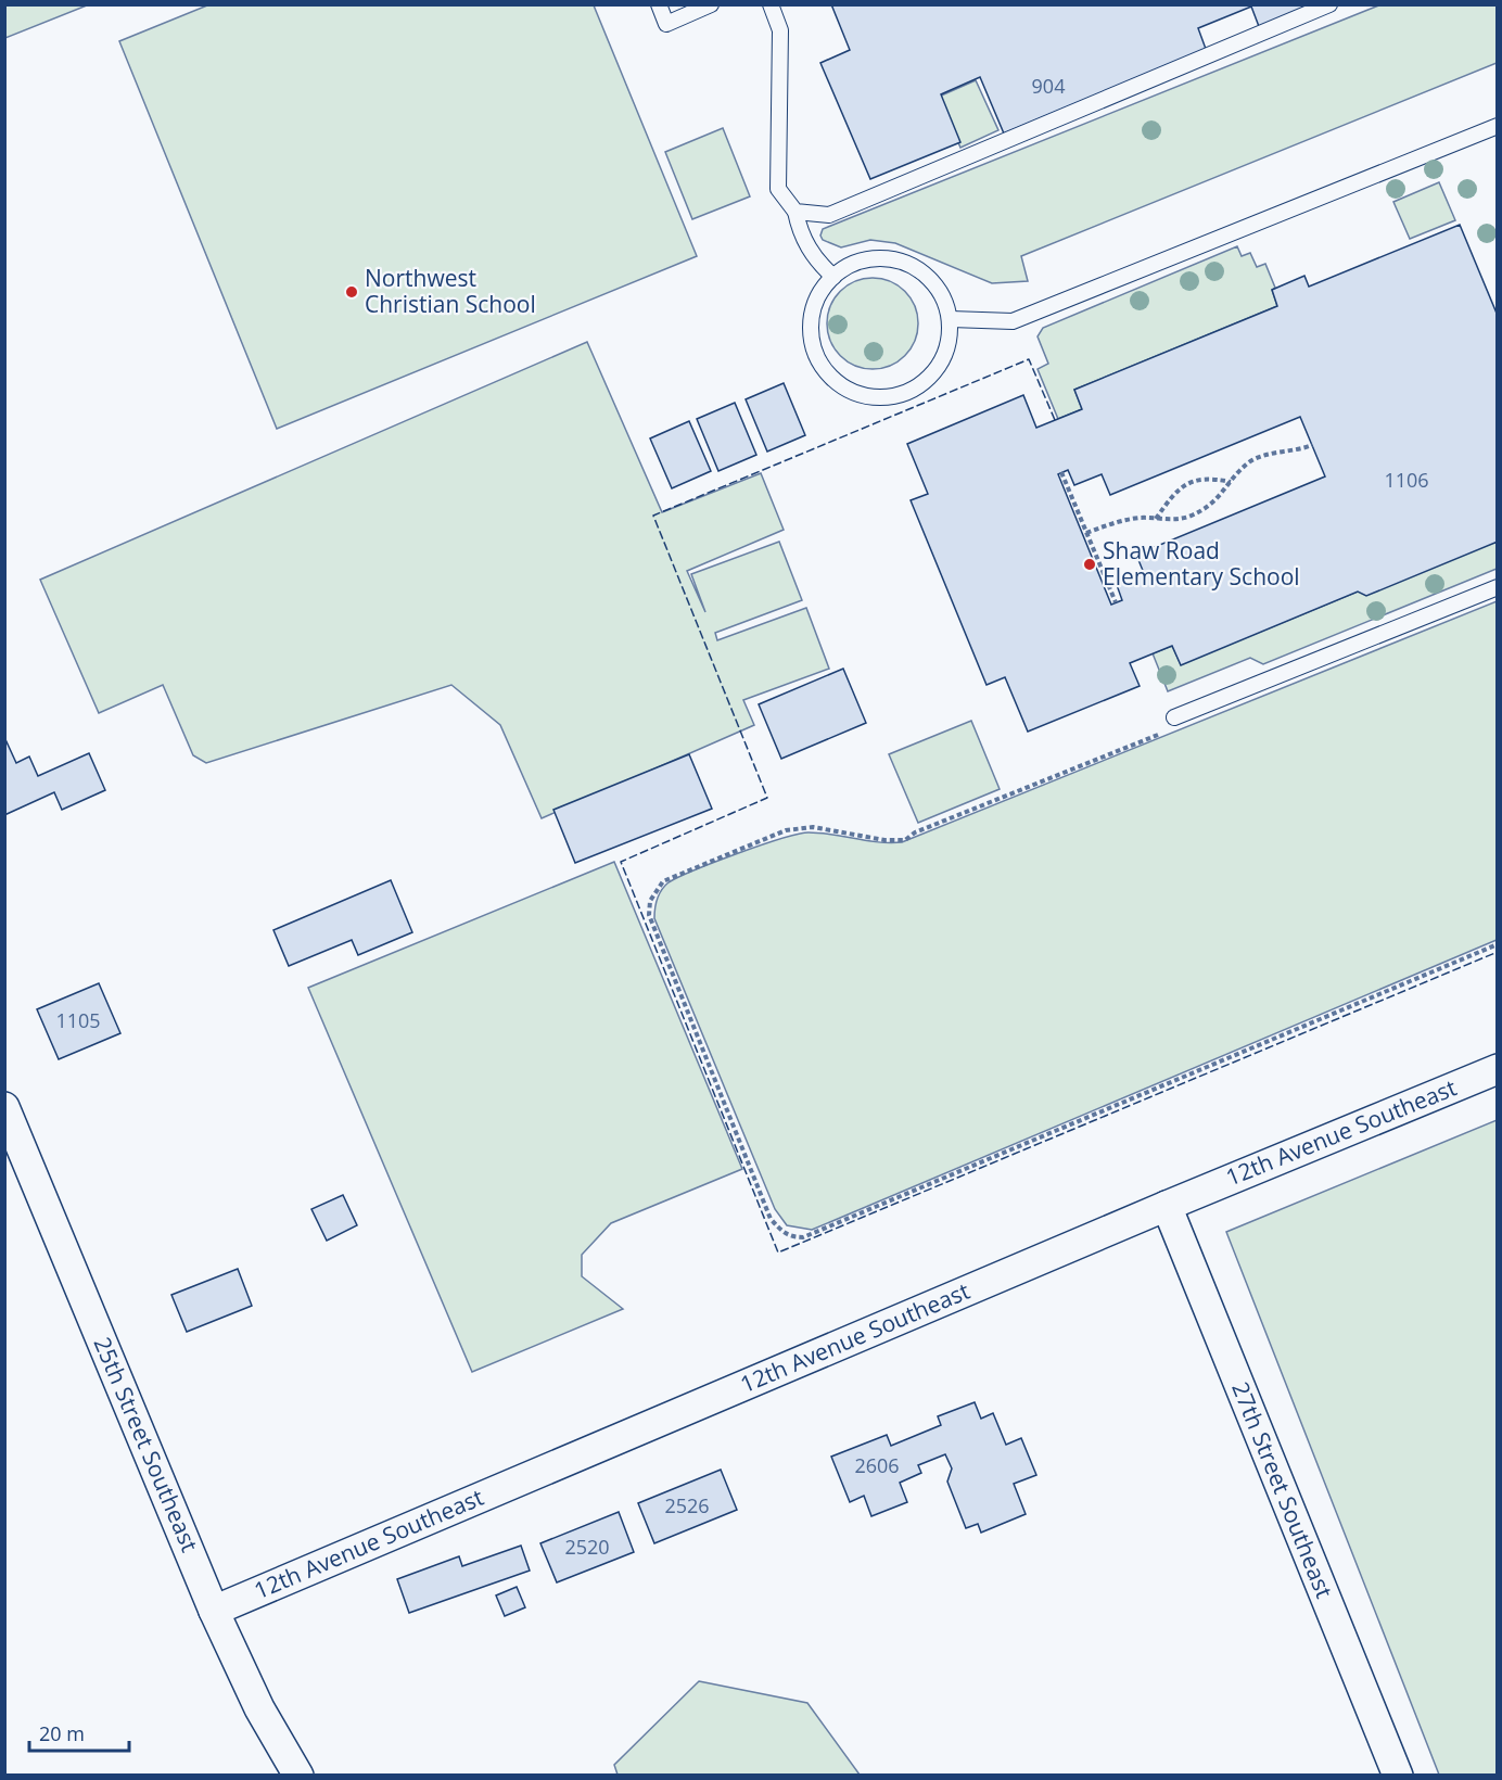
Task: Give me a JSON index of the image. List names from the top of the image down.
{
  "streets": {
    "street": ["12th Avenue Southeast", "25th Street Southeast", "27th Street Southeast"]
  },
  "crossings": [
    ["12th Avenue Southeast", "25th Street Southeast"],
    ["12th Avenue Southeast", "27th Street Southeast"]
  ],
  "places": ["Northwest Christian School", "Shaw Road Elementary School"],
  "house_numbers": [
    "904",
    "1106",
    "1105",
    "2606",
    "2526",
    "2520"
  ],
  "scale_bar": "20 m"
}
